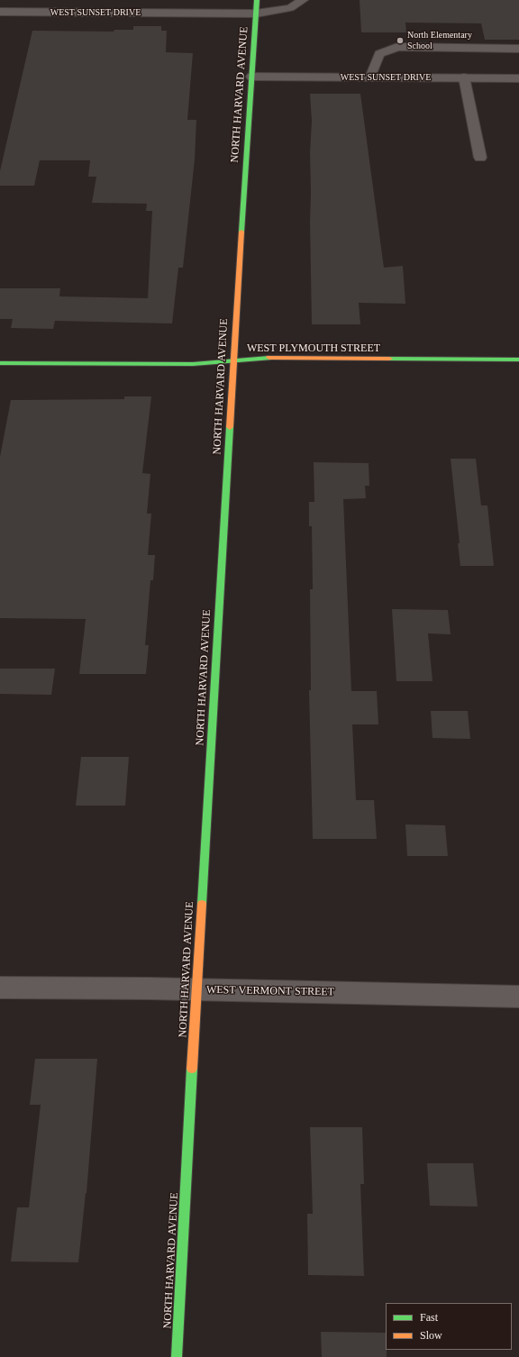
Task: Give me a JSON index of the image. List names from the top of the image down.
{
  "streets": {
    "street": [
      "WEST SUNSET DRIVE",
      "NORTH HARVARD AVENUE",
      "WEST PLYMOUTH STREET",
      "WEST VERMONT STREET"
    ]
  },
  "crossings": [
    ["WEST SUNSET DRIVE", "NORTH HARVARD AVENUE"],
    ["NORTH HARVARD AVENUE", "WEST PLYMOUTH STREET"],
    ["NORTH HARVARD AVENUE", "WEST VERMONT STREET"]
  ],
  "places": ["North Elementary School"],
  "legend": ["Fast", "Slow"]
}
